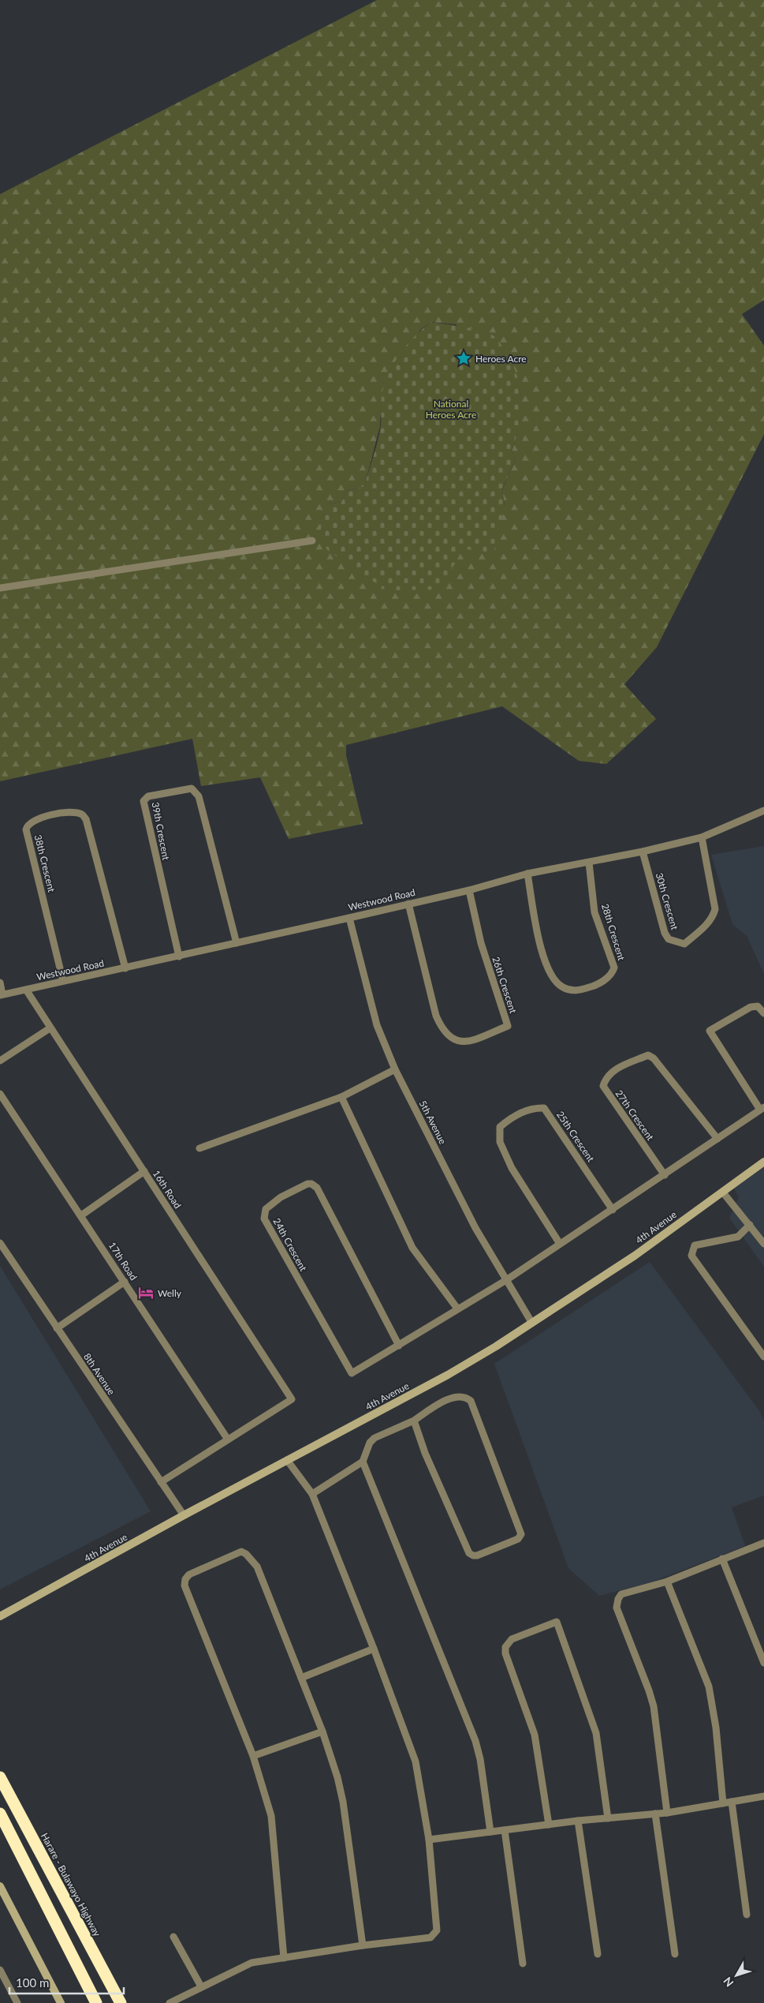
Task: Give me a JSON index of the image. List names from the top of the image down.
{
  "streets": {
    "highway": ["Harare - Bulawayo Highway"],
    "street": [
      "39th Crescent",
      "38th Crescent",
      "Westwood Road",
      "30th Crescent",
      "28th Crescent",
      "26th Crescent",
      "27th Crescent",
      "5th Avenue",
      "25th Crescent",
      "16th Road",
      "4th Avenue",
      "24th Crescent",
      "17th Road",
      "8th Avenue"
    ]
  },
  "crossings": [
    ["39th Crescent", "Westwood Road"],
    ["38th Crescent", "Westwood Road"],
    ["Westwood Road", "30th Crescent"],
    ["Westwood Road", "28th Crescent"],
    ["Westwood Road", "26th Crescent"],
    ["Westwood Road", "5th Avenue"],
    ["Westwood Road", "16th Road"],
    ["5th Avenue", "4th Avenue"],
    ["16th Road", "17th Road"],
    ["4th Avenue", "8th Avenue"]
  ],
  "parks": ["National Heroes Acre"],
  "places": {
    "place": ["Heroes Acre"],
    "hotel": ["Welly"]
  },
  "scale_bar": "100 m",
  "north": "bottom left"
}
